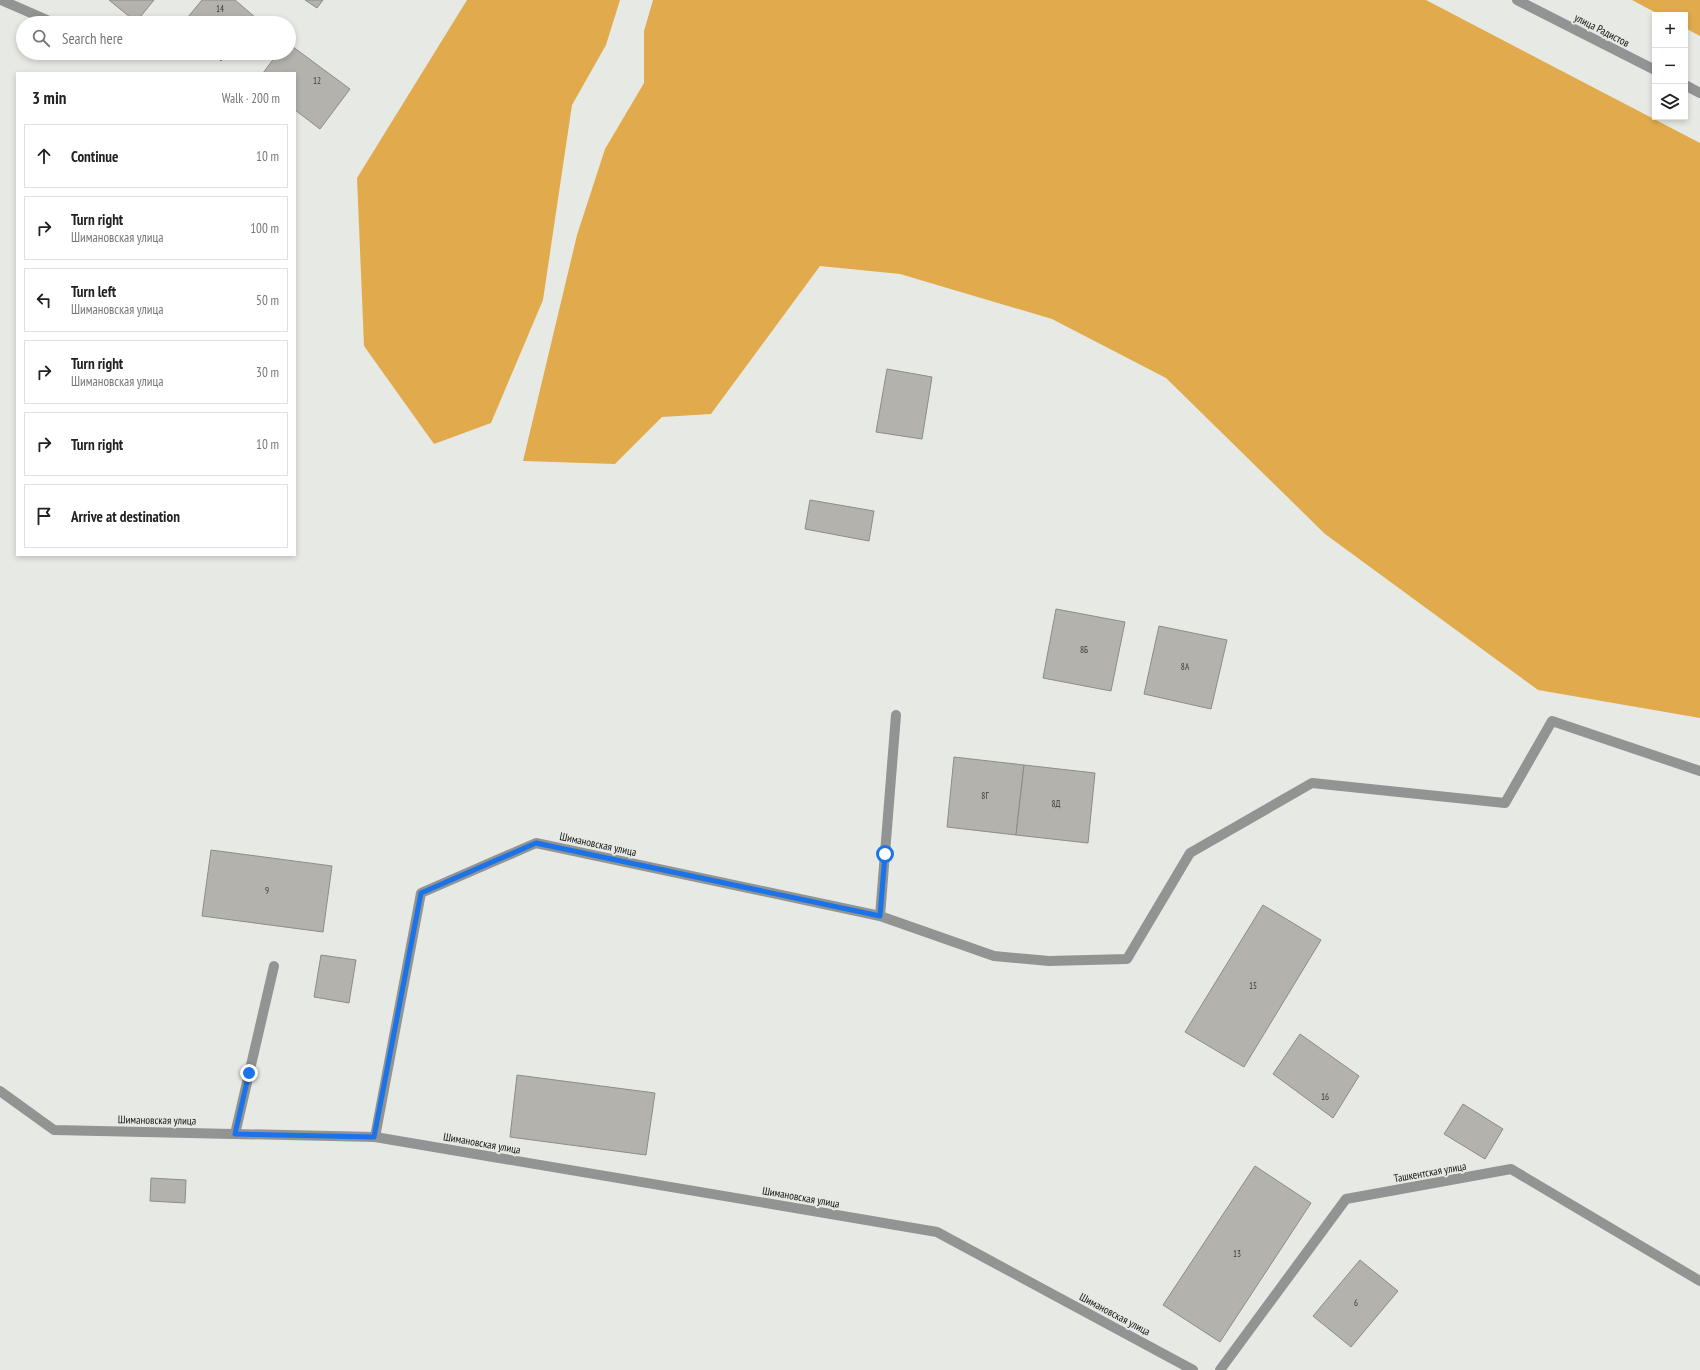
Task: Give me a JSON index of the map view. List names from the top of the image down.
{
  "streets": {
    "street": ["улица Радистов", "Шимановская улица", "Ташкентская улица"]
  },
  "house_numbers": [
    "14",
    "12",
    "8Б",
    "8А",
    "8Г",
    "8Д",
    "9",
    "15",
    "16",
    "13",
    "6"
  ],
  "page": {
    "map_buttons": ["+", "−"],
    "search": "Search here",
    "heading": ["3 min", "Walk · 200 m"],
    "list": [
      ["Continue", "10 m"],
      ["Turn right", "Шимановская улица", "100 m"],
      ["Turn left", "Шимановская улица", "50 m"],
      ["Turn right", "Шимановская улица", "30 m"],
      ["Turn right", "10 m"],
      "Arrive at destination"
    ]
  }
}
